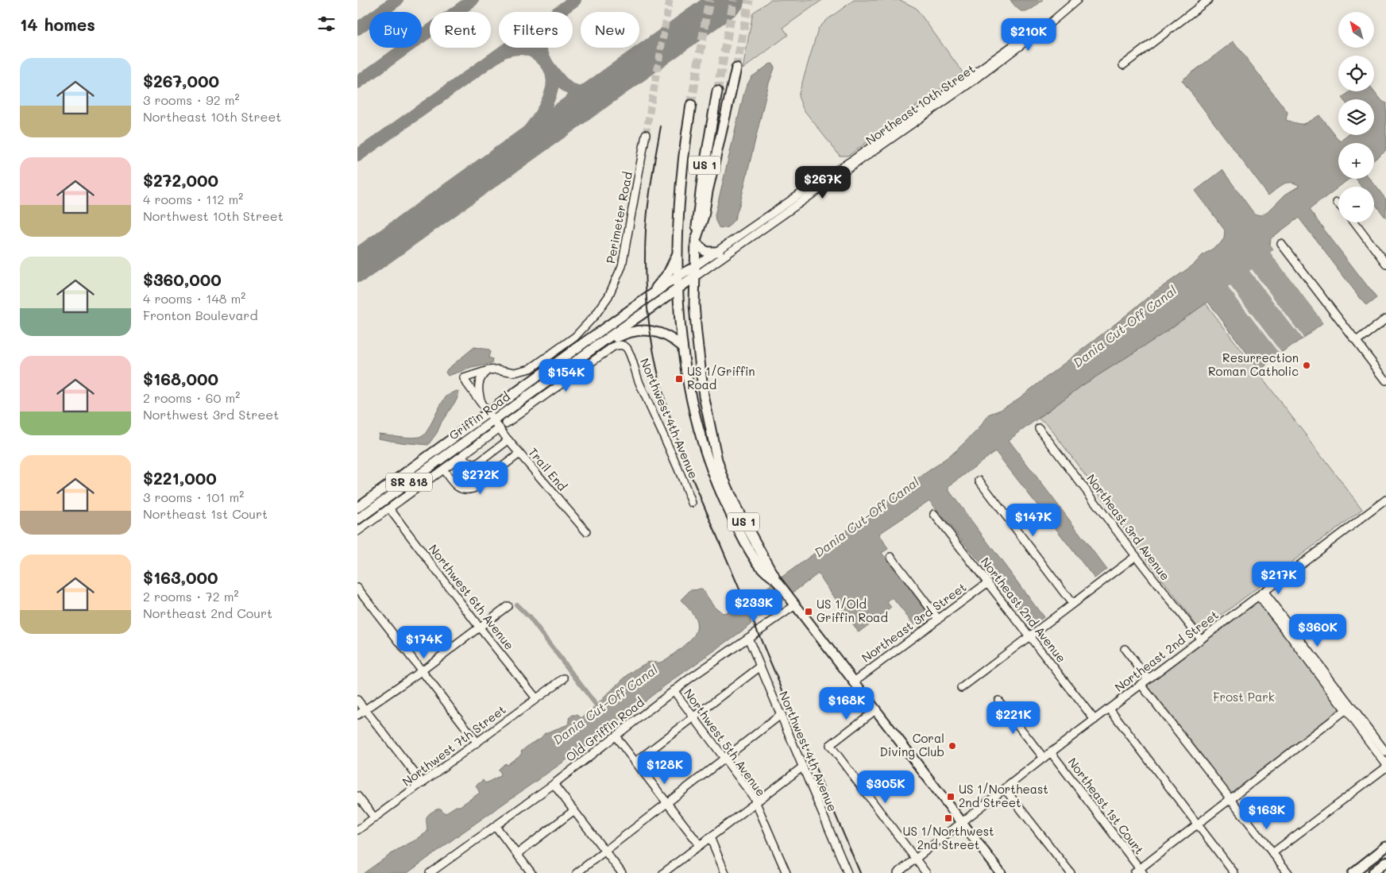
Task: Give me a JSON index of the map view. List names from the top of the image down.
{
  "streets": {
    "main road": ["US 1", "Griffin Road", "SR 818"],
    "street": [
      "Northeast 10th Street",
      "Perimeter Road",
      "Northwest 4th Avenue",
      "Trail End",
      "Northeast 3rd Avenue",
      "Northwest 6th Avenue",
      "Northeast 2nd Avenue",
      "Northeast 3rd Street",
      "Northeast 2nd Street",
      "Old Griffin Road",
      "Northwest 5th Avenue",
      "Northwest 7th Street",
      "Northeast 1st Court"
    ]
  },
  "crossings": [
    ["Northeast 10th Street", "US 1"],
    ["Northeast 10th Street", "Griffin Road"],
    ["US 1", "Griffin Road"],
    ["US 1", "Northeast 3rd Street"],
    ["US 1", "Northeast 2nd Street"],
    ["US 1", "Old Griffin Road"],
    ["Perimeter Road", "Griffin Road"],
    ["Perimeter Road", "Trail End"],
    ["Griffin Road", "Trail End"],
    ["Northwest 4th Avenue", "Old Griffin Road"],
    ["Northeast 3rd Avenue", "Northeast 2nd Street"],
    ["Northwest 6th Avenue", "Northwest 7th Street"],
    ["Northeast 2nd Avenue", "Northeast 3rd Street"],
    ["Northeast 2nd Avenue", "Northeast 2nd Street"],
    ["Northeast 2nd Street", "Northeast 1st Court"],
    ["Old Griffin Road", "Northwest 5th Avenue"]
  ],
  "water": ["Dania Cut-Off Canal"],
  "parks": ["Frost Park"],
  "places": {
    "other": ["Resurrection Roman Catholic", "Coral Diving Club"],
    "transit": [
      "US 1/Griffin Road",
      "US 1/Old Griffin Road",
      "US 1/Northeast 2nd Street",
      "US 1/Northwest 2nd Street"
    ]
  },
  "north": "top left",
  "page": {
    "heading": "14 homes",
    "map_buttons": ["+", "−"],
    "chip": [
      "Buy",
      "Rent",
      "Filters",
      "New"
    ],
    "price": [
      "$210K",
      "$267K",
      "$154K",
      "$272K",
      "$147K",
      "$217K",
      "$233K",
      "$360K",
      "$174K",
      "$168K",
      "$221K",
      "$128K",
      "$305K",
      "$163K"
    ],
    "list": [
      {
        "name": "$267,000",
        "note": "3 rooms · 92 m² · Northeast 10th Street"
      },
      {
        "name": "$272,000",
        "note": "4 rooms · 112 m² · Northwest 10th Street"
      },
      {
        "name": "$360,000",
        "note": "4 rooms · 148 m² · Fronton Boulevard"
      },
      {
        "name": "$168,000",
        "note": "2 rooms · 60 m² · Northwest 3rd Street"
      },
      {
        "name": "$221,000",
        "note": "3 rooms · 101 m² · Northeast 1st Court"
      },
      {
        "name": "$163,000",
        "note": "2 rooms · 72 m² · Northeast 2nd Court"
      }
    ]
  }
}
